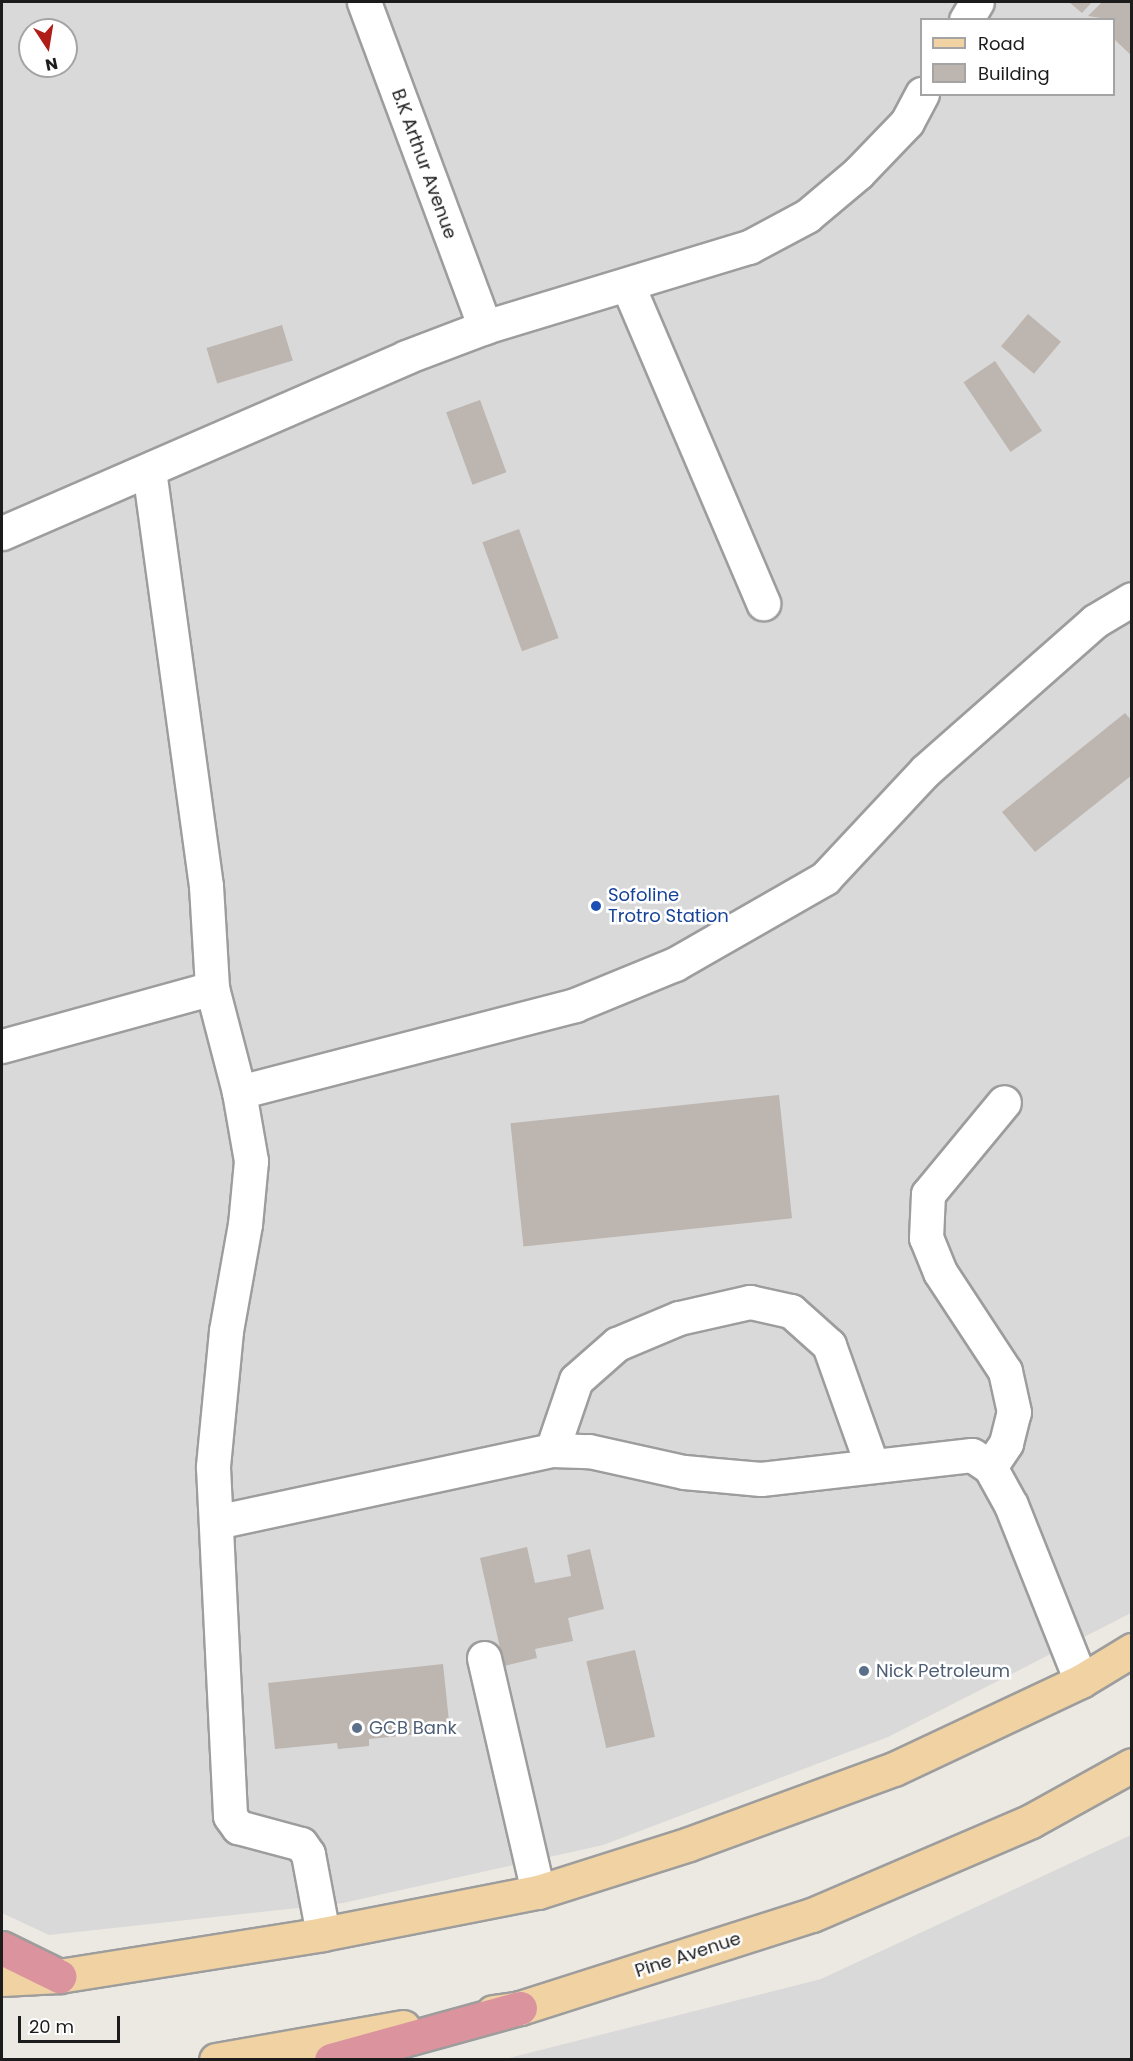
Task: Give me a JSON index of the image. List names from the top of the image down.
{
  "streets": {
    "main road": ["Pine Avenue"],
    "street": ["B.K Arthur Avenue"]
  },
  "places": ["Sofoline Trotro Station", "Nick Petroleum", "GCB Bank"],
  "legend": ["Road", "Building"],
  "scale_bar": "20 m",
  "north": "bottom"
}
